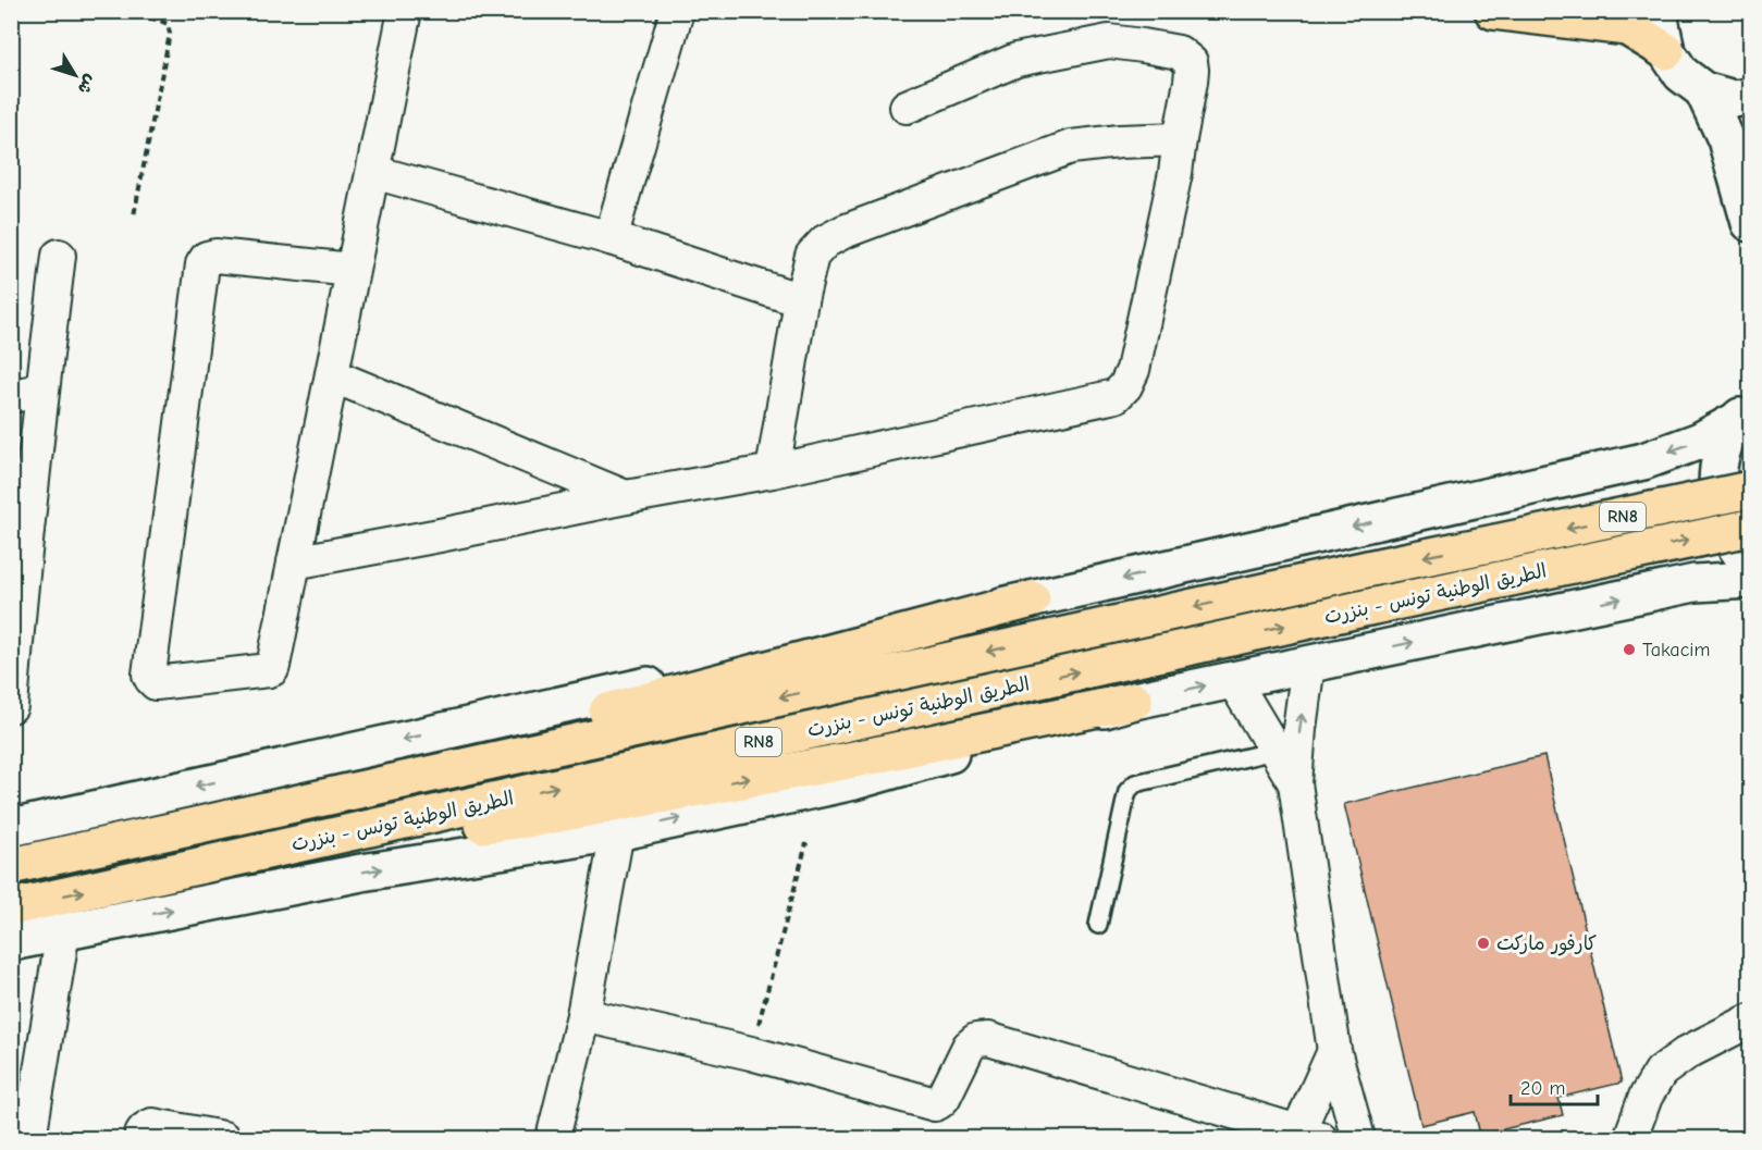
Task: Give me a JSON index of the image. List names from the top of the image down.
{
  "streets": {
    "highway": ["RN8", "الطريق الوطنية تونس - بنزرت"]
  },
  "places": ["Takacim", "كارفور ماركت"],
  "scale_bar": "20 m",
  "north": "bottom right"
}
